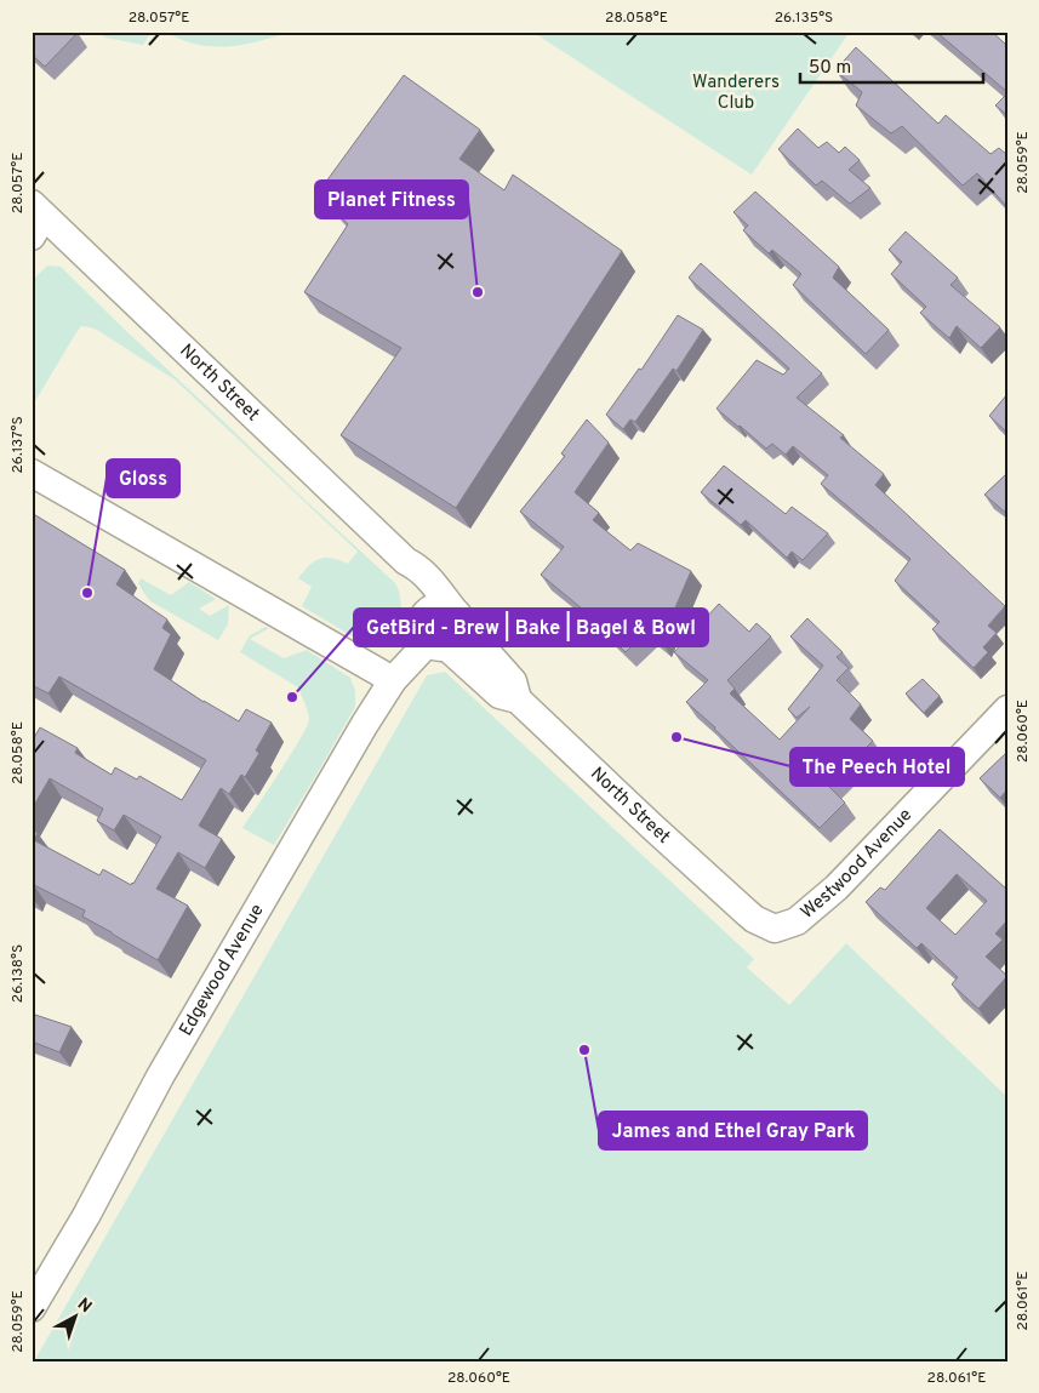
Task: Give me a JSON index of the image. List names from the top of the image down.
{
  "streets": {
    "street": ["North Street", "Westwood Avenue", "Edgewood Avenue"]
  },
  "crossings": [
    ["North Street", "Westwood Avenue"],
    ["North Street", "Edgewood Avenue"]
  ],
  "parks": ["Wanderers Club"],
  "places": [
    "Planet Fitness",
    "Gloss",
    "GetBird - Brew | Bake | Bagel & Bowl",
    "The Peech Hotel",
    "James and Ethel Gray Park"
  ],
  "scale_bar": "50 m",
  "north": "top right",
  "coordinates": [
    "28.057°E",
    "28.058°E",
    "26.135°S",
    "28.059°E",
    "26.137°S",
    "28.060°E",
    "26.138°S",
    "28.061°E"
  ]
}
